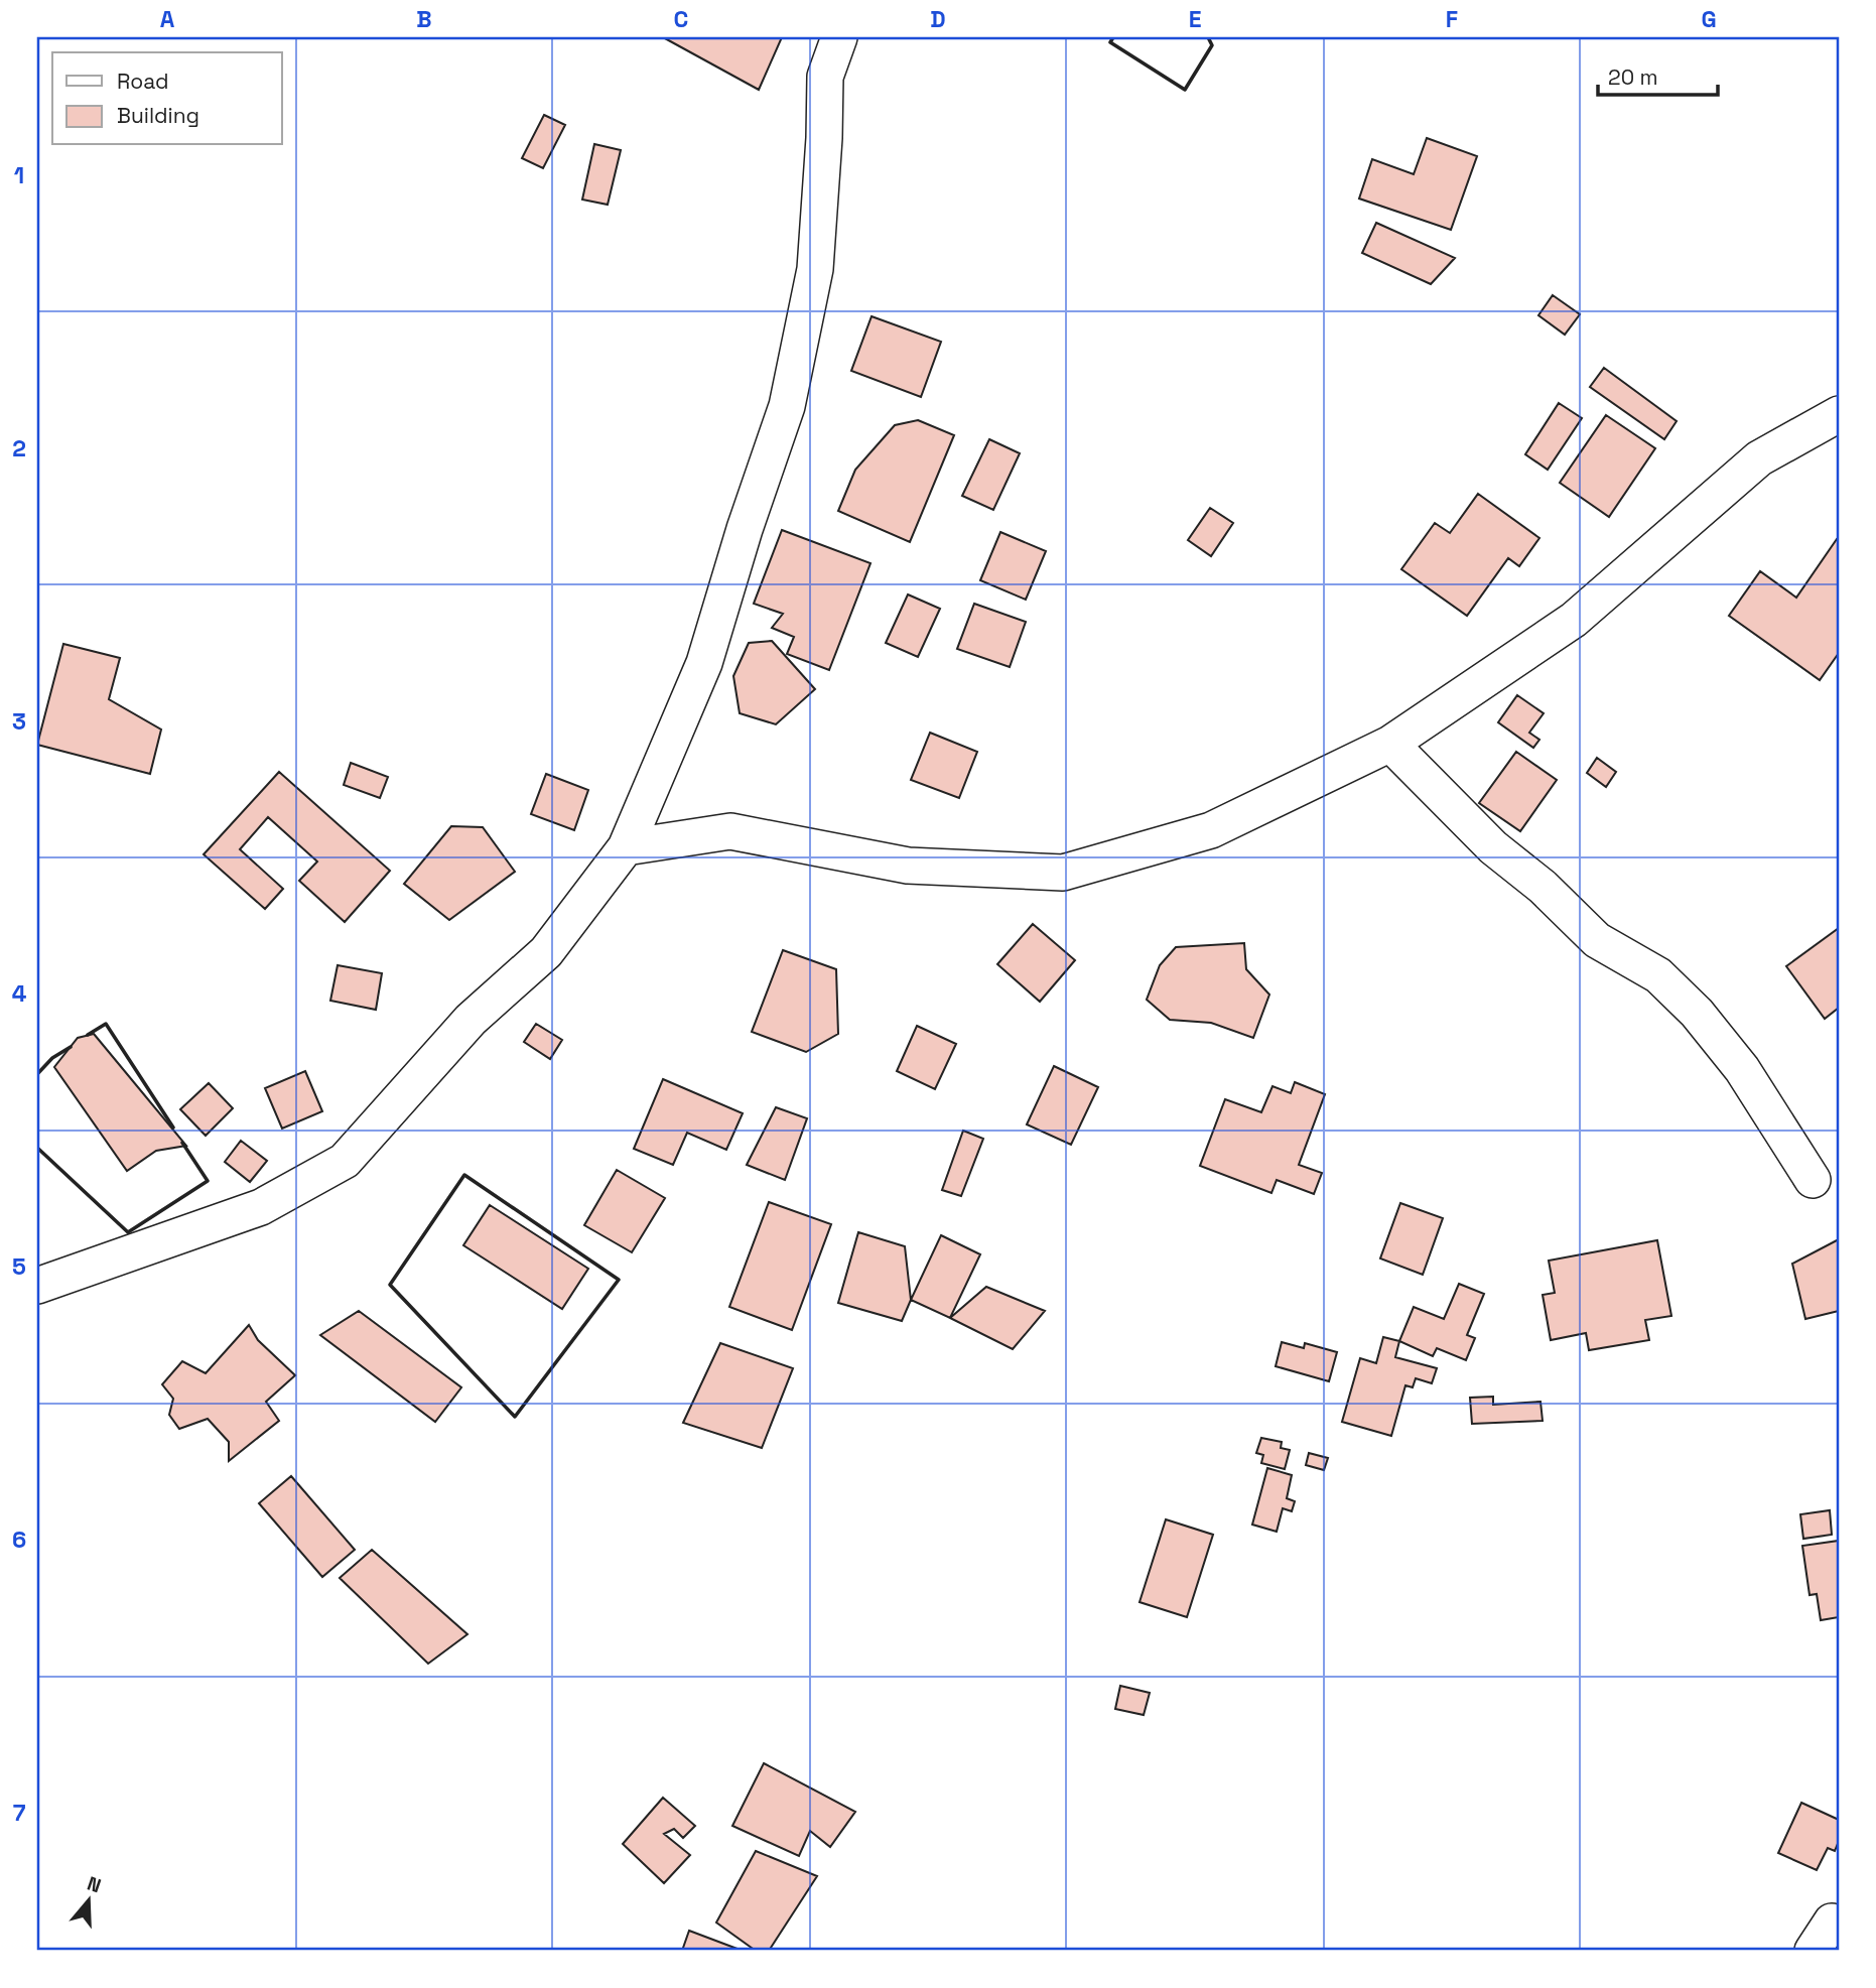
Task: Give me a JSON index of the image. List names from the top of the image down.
{
  "legend": ["Road", "Building"],
  "scale_bar": "20 m",
  "north": "top",
  "grid": {
    "columns": [
      "A",
      "B",
      "C",
      "D",
      "E",
      "F",
      "G"
    ],
    "rows": [
      "1",
      "2",
      "3",
      "4",
      "5",
      "6",
      "7"
    ]
  }
}
